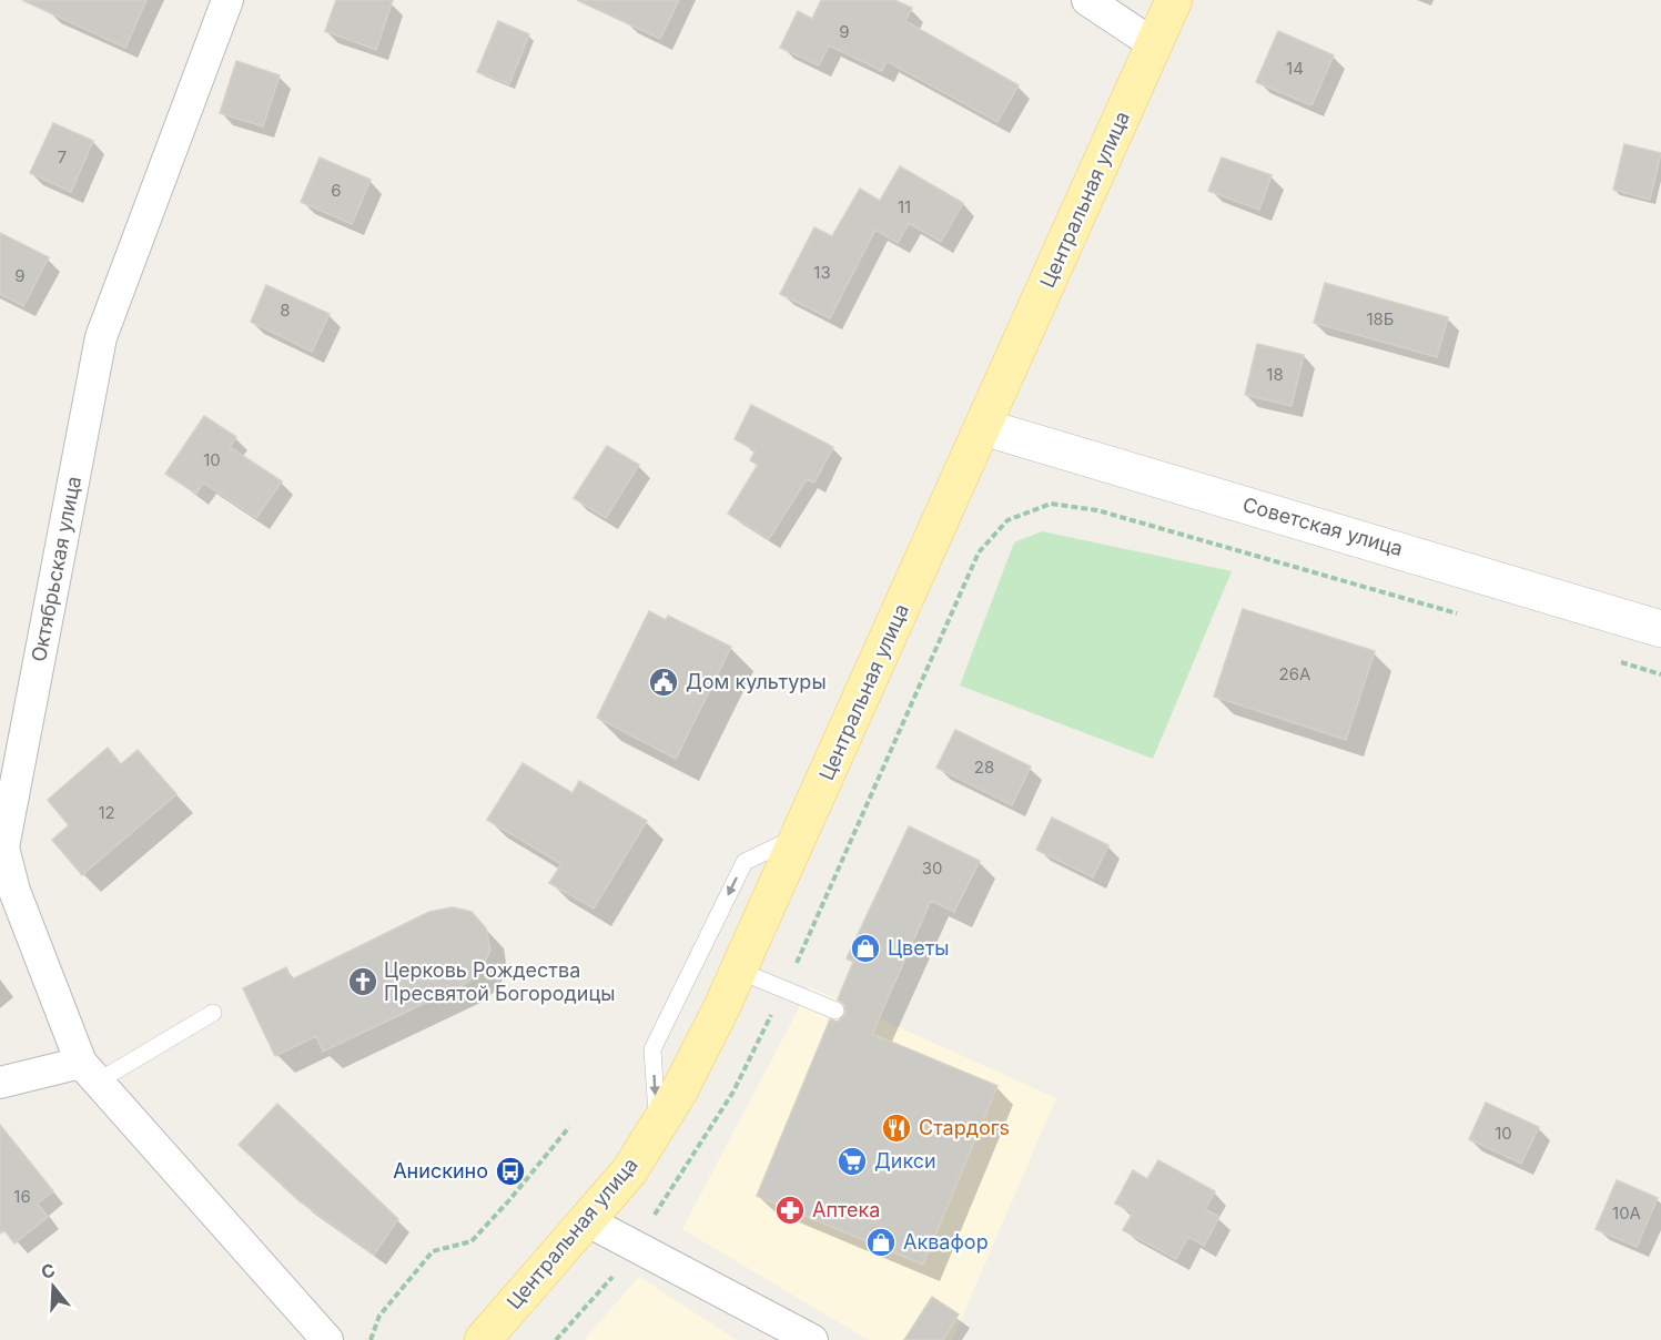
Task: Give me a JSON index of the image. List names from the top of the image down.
{
  "streets": {
    "main road": ["Центральная улица", "Советская улица"],
    "street": ["Октябрьская улица"]
  },
  "crossings": [
    ["Центральная улица", "Советская улица"]
  ],
  "places": {
    "public building": ["Дом культуры"],
    "shop": ["Цветы", "Аквафор"],
    "church": ["Церковь Рождества Пресвятой Богородицы"],
    "restaurant": ["Стардогs"],
    "supermarket": ["Дикси"],
    "bus stop": ["Анискино"],
    "pharmacy": ["Аптека"]
  },
  "house_numbers": [
    "9",
    "14",
    "7",
    "6",
    "11",
    "13",
    "9",
    "8",
    "18Б",
    "18",
    "10",
    "26А",
    "28",
    "12",
    "30",
    "10",
    "16",
    "10А"
  ],
  "north": "top"
}
